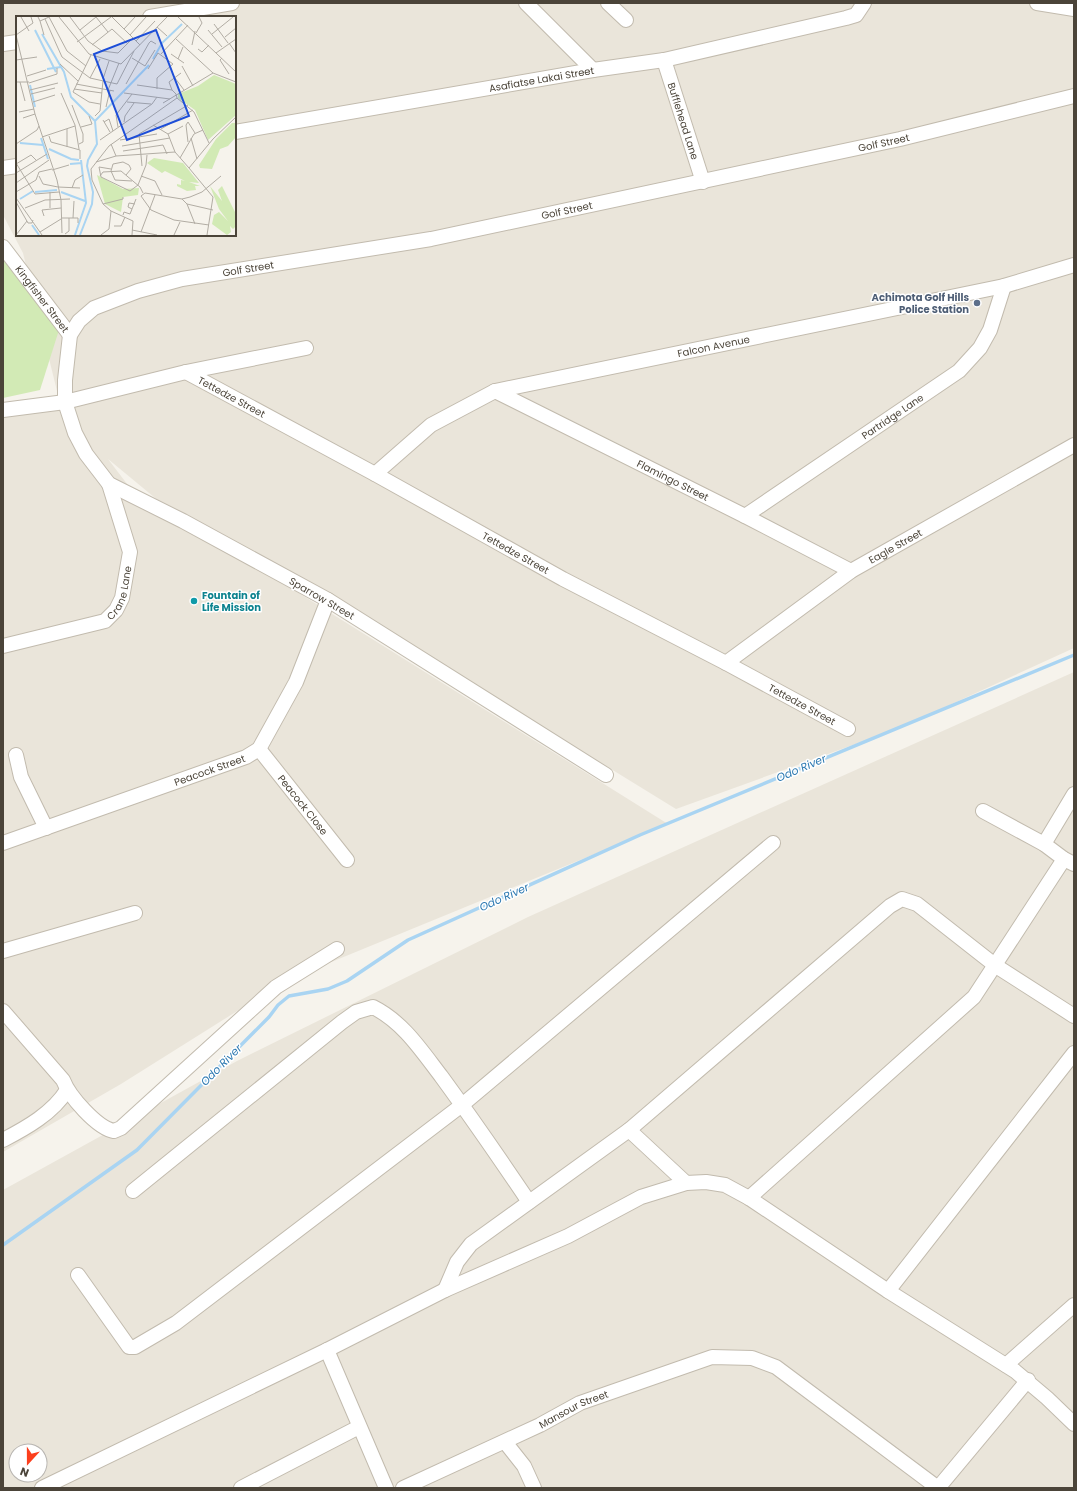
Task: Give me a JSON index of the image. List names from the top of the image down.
{
  "streets": {
    "street": [
      "Asafiatse Lakai Street",
      "Bufflehead Lane",
      "Golf Street",
      "Kingfisher Street",
      "Falcon Avenue",
      "Tettedze Street",
      "Partridge Lane",
      "Flamingo Street",
      "Eagle Street",
      "Crane Lane",
      "Sparrow Street",
      "Peacock Street",
      "Peacock Close",
      "Mansour Street"
    ]
  },
  "crossings": [
    ["Asafiatse Lakai Street", "Bufflehead Lane"],
    ["Bufflehead Lane", "Golf Street"],
    ["Golf Street", "Kingfisher Street"],
    ["Kingfisher Street", "Tettedze Street"],
    ["Kingfisher Street", "Sparrow Street"],
    ["Falcon Avenue", "Tettedze Street"],
    ["Falcon Avenue", "Partridge Lane"],
    ["Falcon Avenue", "Flamingo Street"],
    ["Tettedze Street", "Eagle Street"],
    ["Tettedze Street", "Sparrow Street"],
    ["Partridge Lane", "Flamingo Street"],
    ["Flamingo Street", "Eagle Street"],
    ["Crane Lane", "Sparrow Street"],
    ["Peacock Street", "Peacock Close"]
  ],
  "water": ["Odo River"],
  "places": ["Achimota Golf Hills Police Station", "Fountain of Life Mission"],
  "north": "bottom"
}
